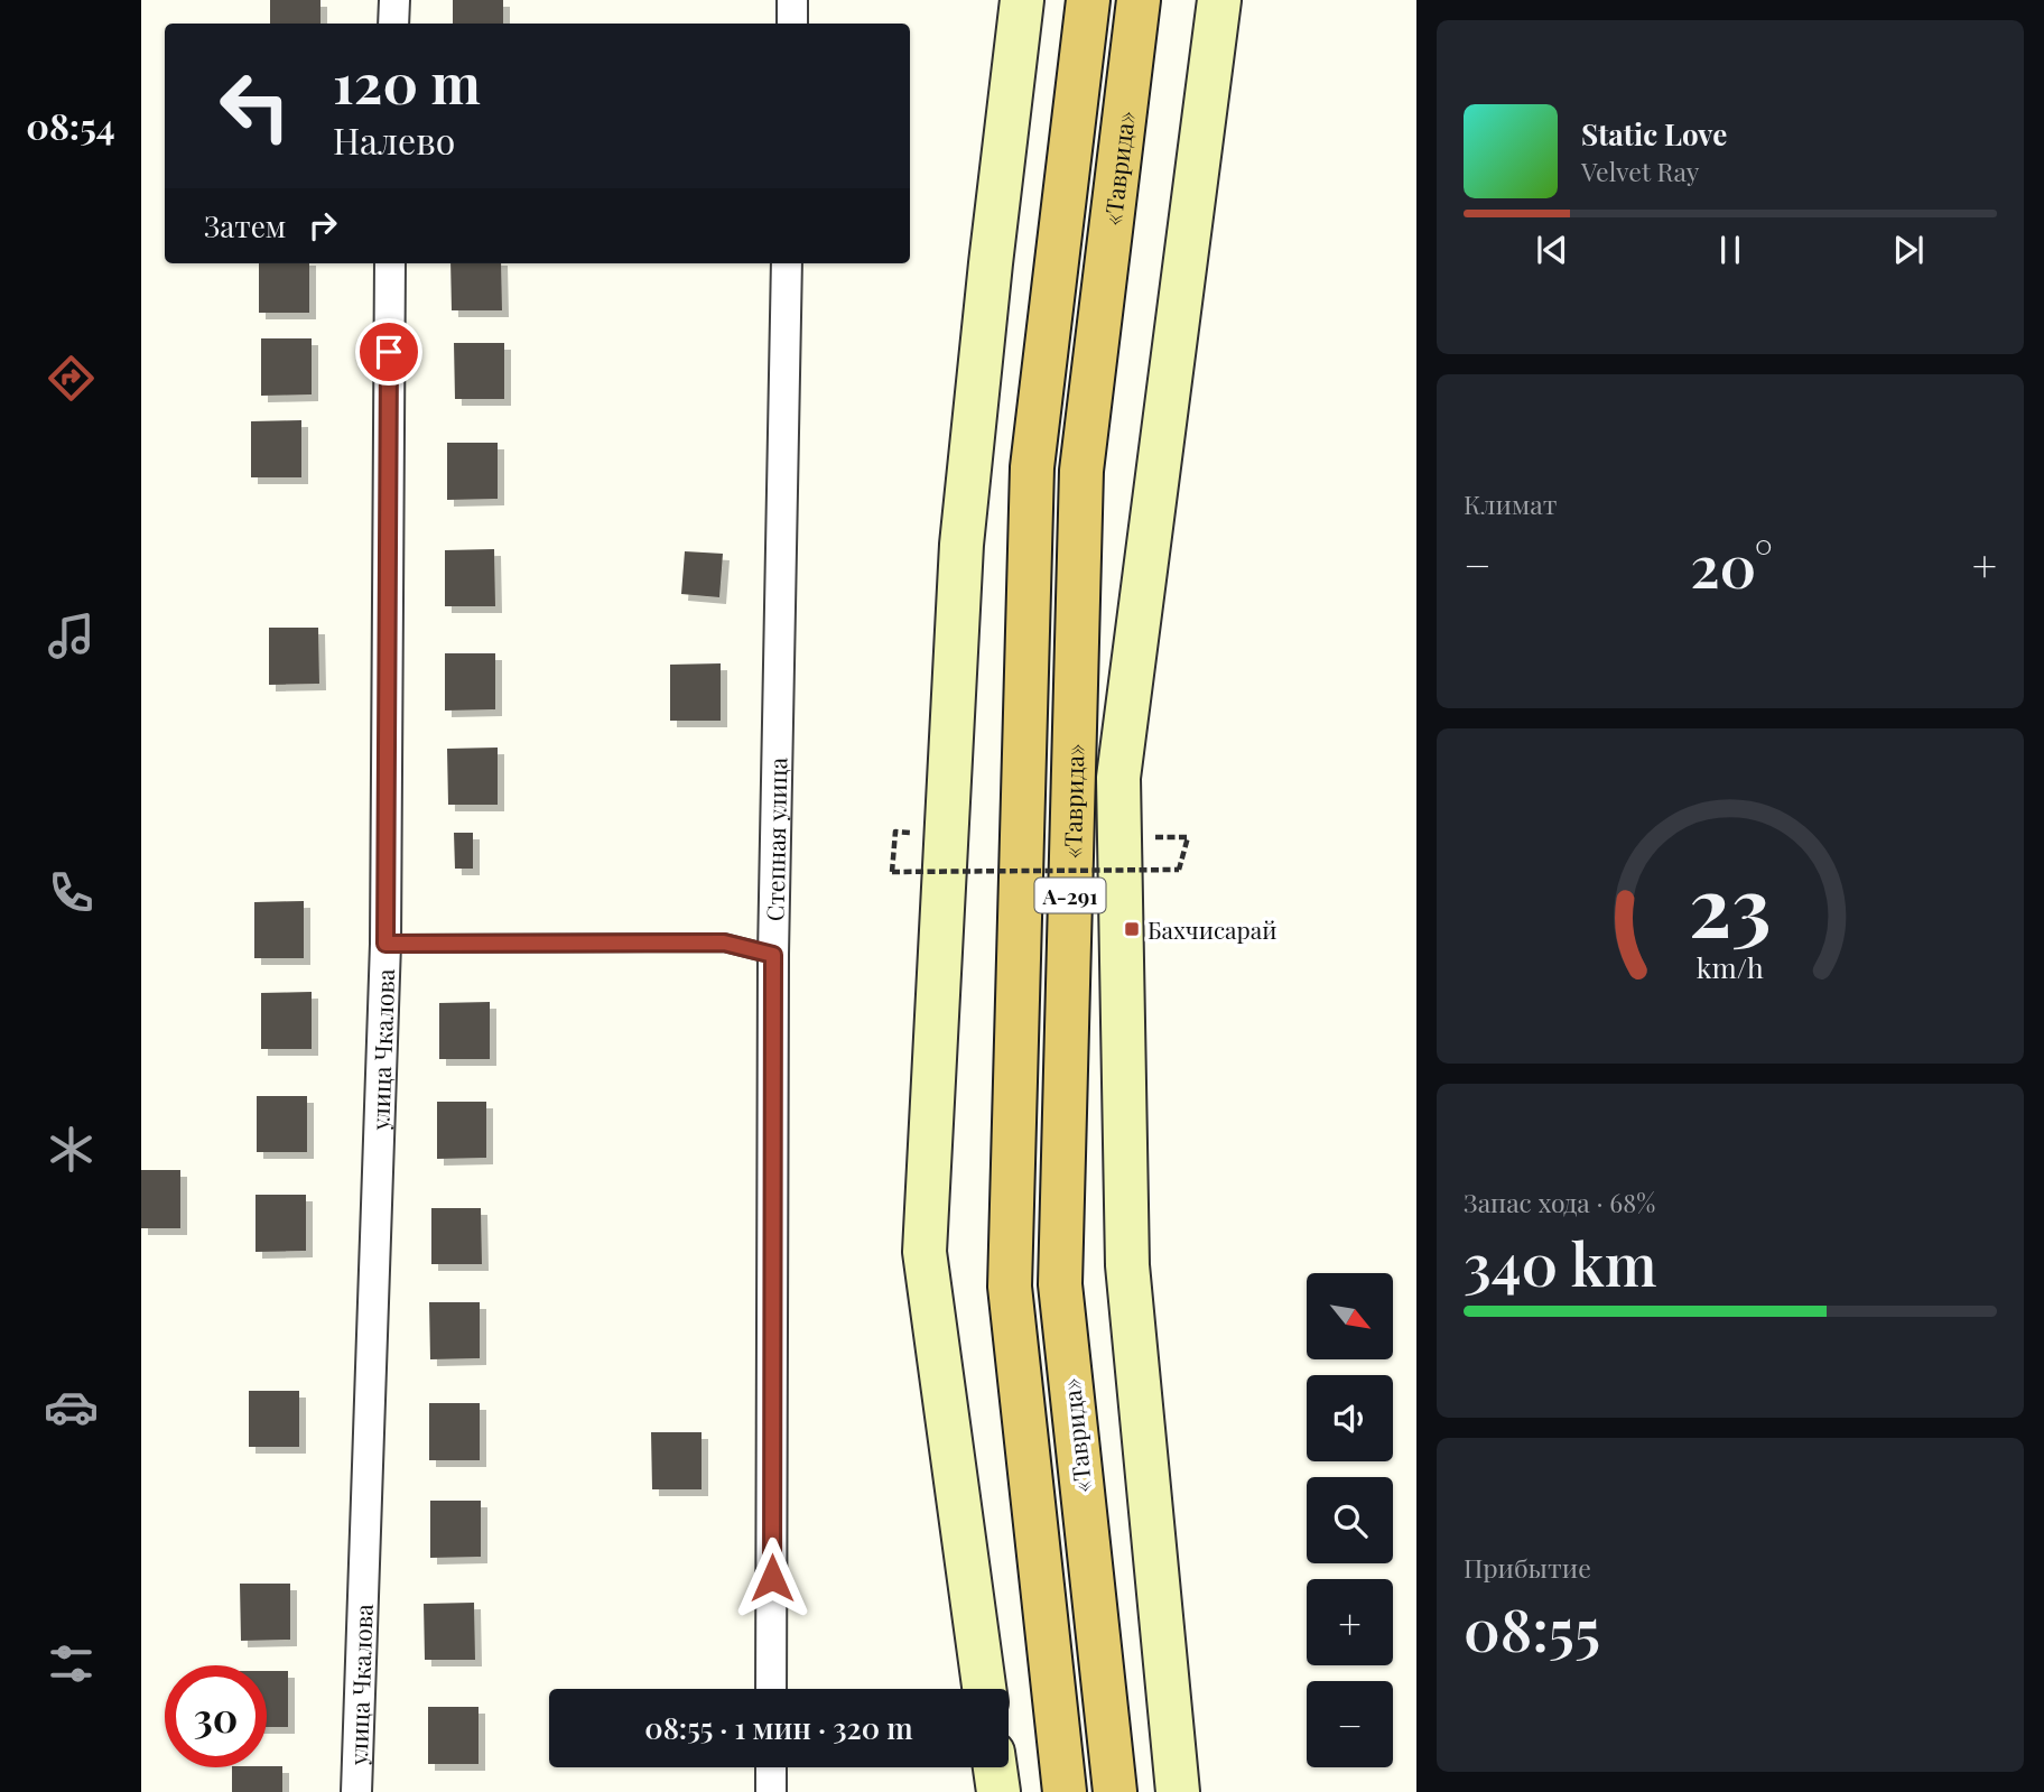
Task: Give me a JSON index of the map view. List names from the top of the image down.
{
  "streets": {
    "highway": ["«Таврида»", "А-291"],
    "street": ["Степная улица", "улица Чкалова"]
  },
  "places": {
    "transit": ["Бахчисарай"]
  },
  "north": "bottom right",
  "page": {
    "tabs": "08:54",
    "turn": ["120 m", "Налево"],
    "song": ["Static Love", "Velvet Ray"],
    "then": "Затем",
    "tile": [
      "Климат",
      ["Запас хода · 68%", "340 km"],
      ["Прибытие", "08:55"]
    ],
    "heat": ["−", "20°", "+"],
    "map_buttons": ["+", "−"],
    "limit": "30",
    "trip": "08:55 · 1 мин · 320 m",
    "gauge": ["23", "km/h"]
  }
}
